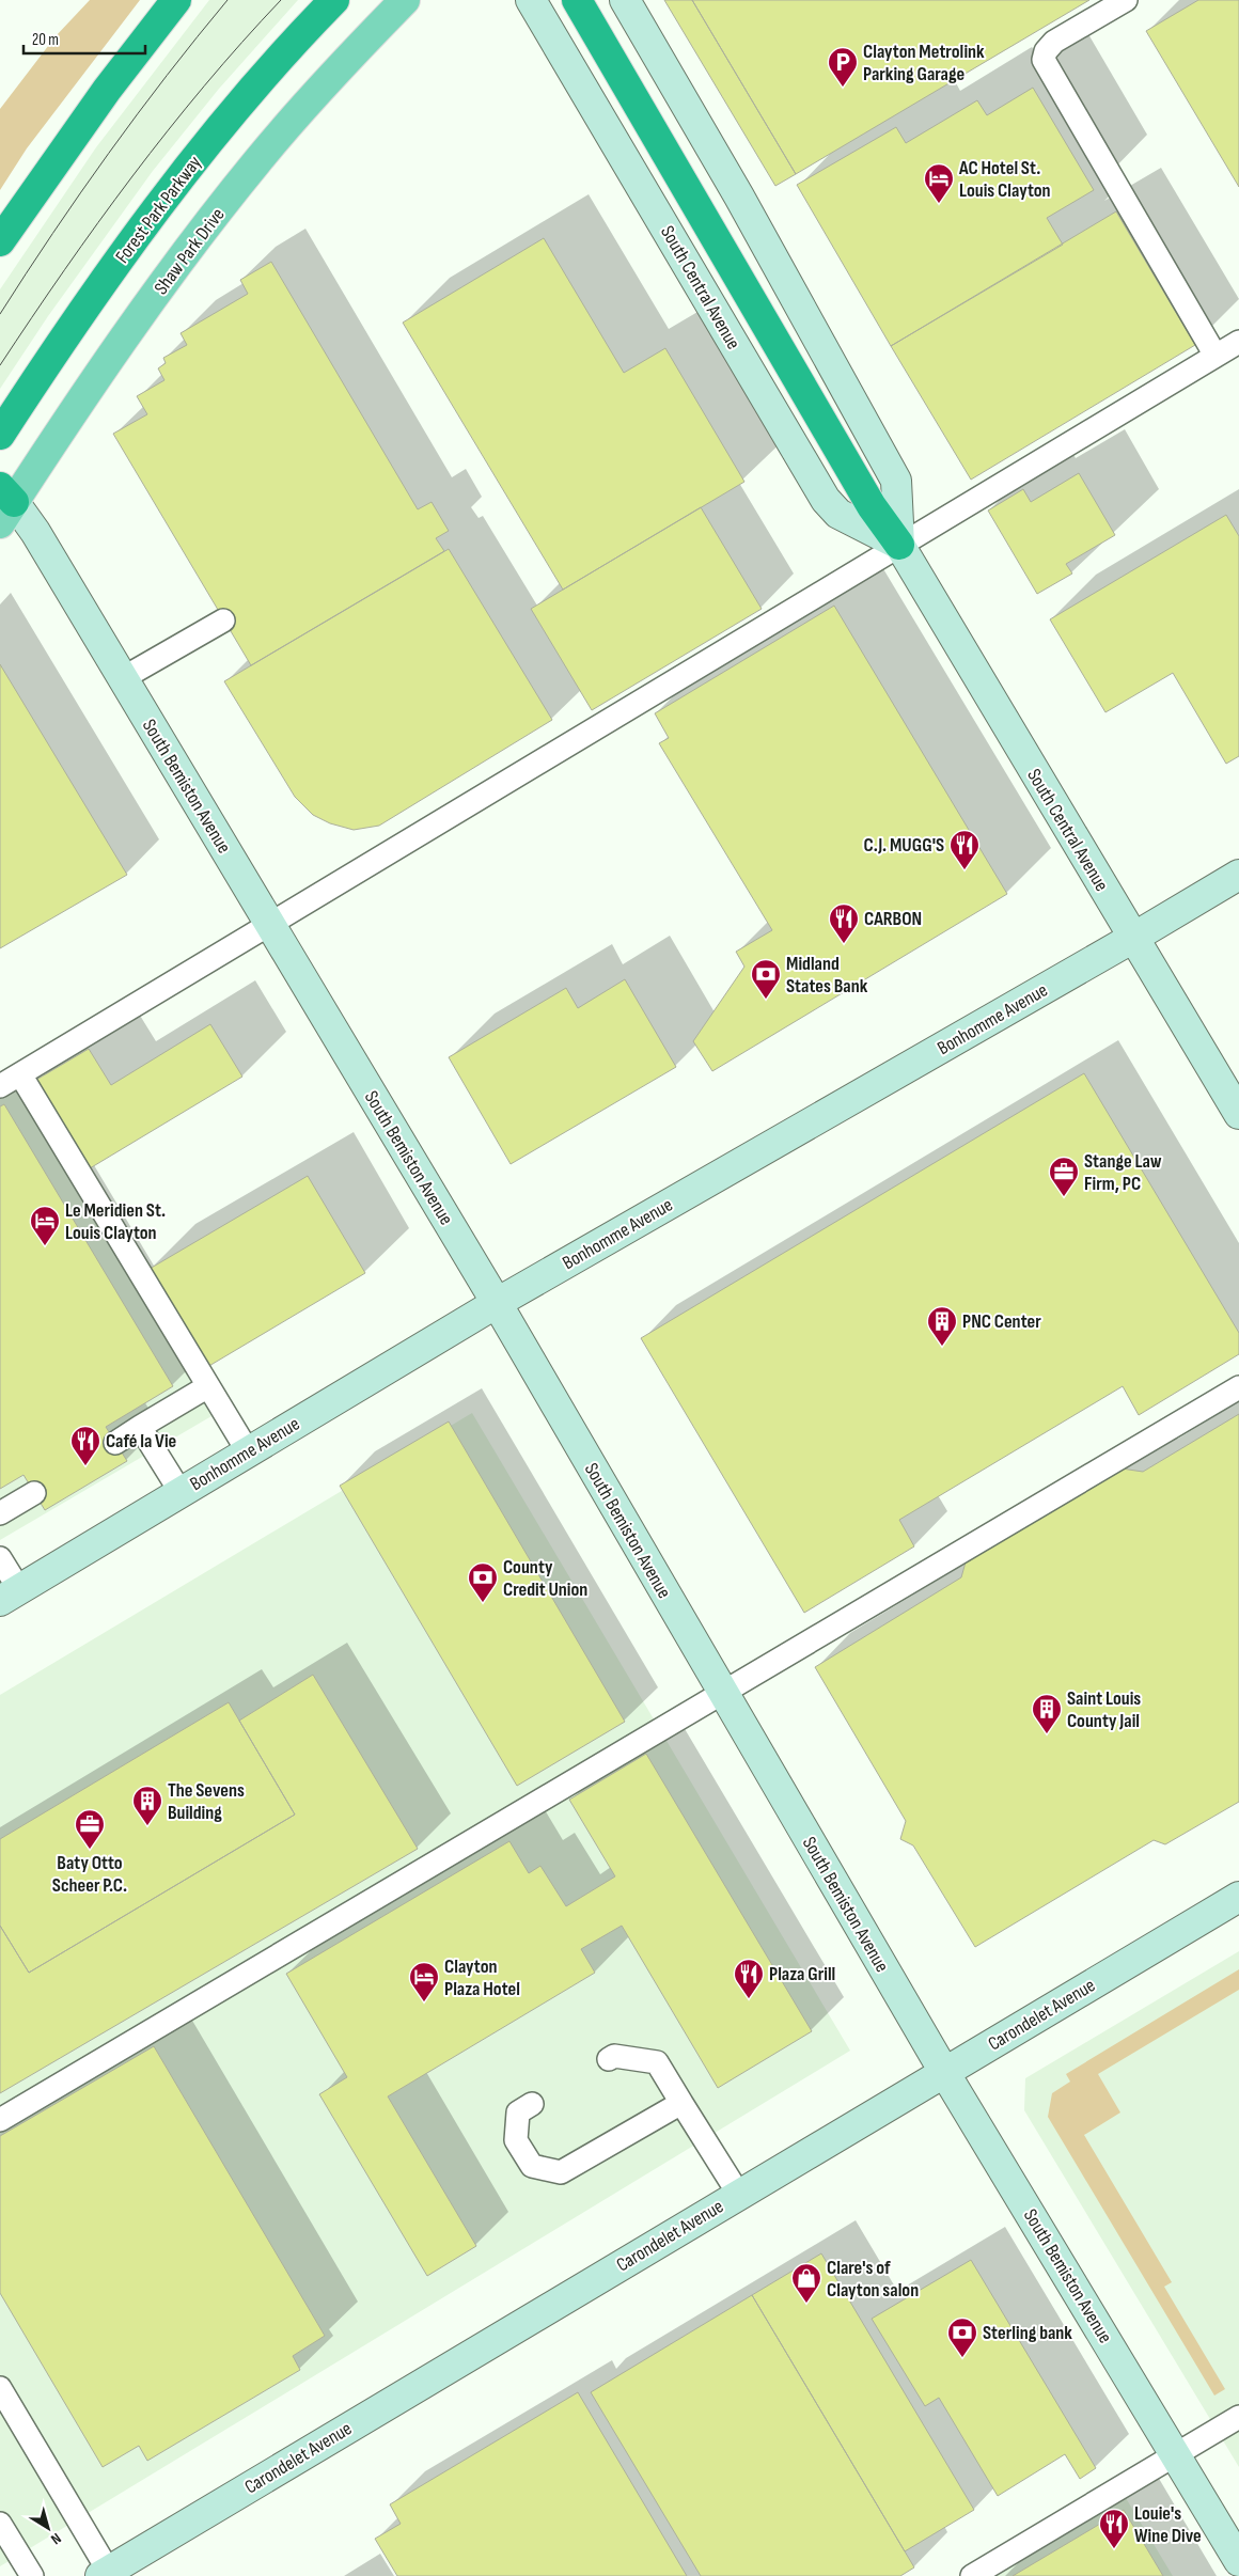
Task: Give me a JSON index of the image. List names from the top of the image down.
{
  "streets": {
    "highway": ["Forest Park Parkway"],
    "main road": ["Shaw Park Drive"],
    "street": [
      "South Central Avenue",
      "South Bemiston Avenue",
      "Bonhomme Avenue",
      "Carondelet Avenue"
    ]
  },
  "crossings": [
    ["Shaw Park Drive", "South Bemiston Avenue"],
    ["South Central Avenue", "Bonhomme Avenue"],
    ["South Bemiston Avenue", "Bonhomme Avenue"],
    ["South Bemiston Avenue", "Carondelet Avenue"]
  ],
  "places": {
    "parking": ["Clayton Metrolink Parking Garage"],
    "hotel": ["AC Hotel St. Louis Clayton", "Le Meridien St. Louis Clayton", "Clayton Plaza Hotel"],
    "restaurant": [
      "C.J. MUGG'S",
      "CARBON",
      "Café la Vie",
      "Plaza Grill",
      "Louie's Wine Dive"
    ],
    "bank": ["Midland States Bank", "County Credit Union", "Sterling bank"],
    "office": ["Stange Law Firm, PC", "Baty Otto Scheer P.C."],
    "building": ["PNC Center", "Saint Louis County Jail", "The Sevens Building"],
    "shop": ["Clare's of Clayton salon"]
  },
  "scale_bar": "20 m",
  "north": "bottom right"
}
